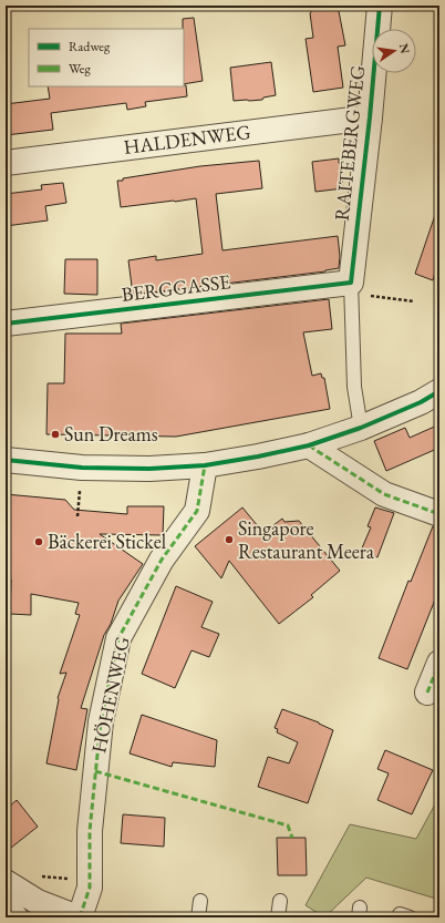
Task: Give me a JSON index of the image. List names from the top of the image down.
{
  "streets": {
    "street": [
      "HALDENWEG",
      "RAITEBERGWEG",
      "BERGGASSE",
      "HÖHENWEG"
    ]
  },
  "crossings": [
    ["HALDENWEG", "RAITEBERGWEG"],
    ["RAITEBERGWEG", "BERGGASSE"]
  ],
  "places": ["Sun Dreams", "Singapore Restaurant Meera", "Bäckerei Stickel"],
  "legend": ["Radweg", "Weg"],
  "north": "right"
}
